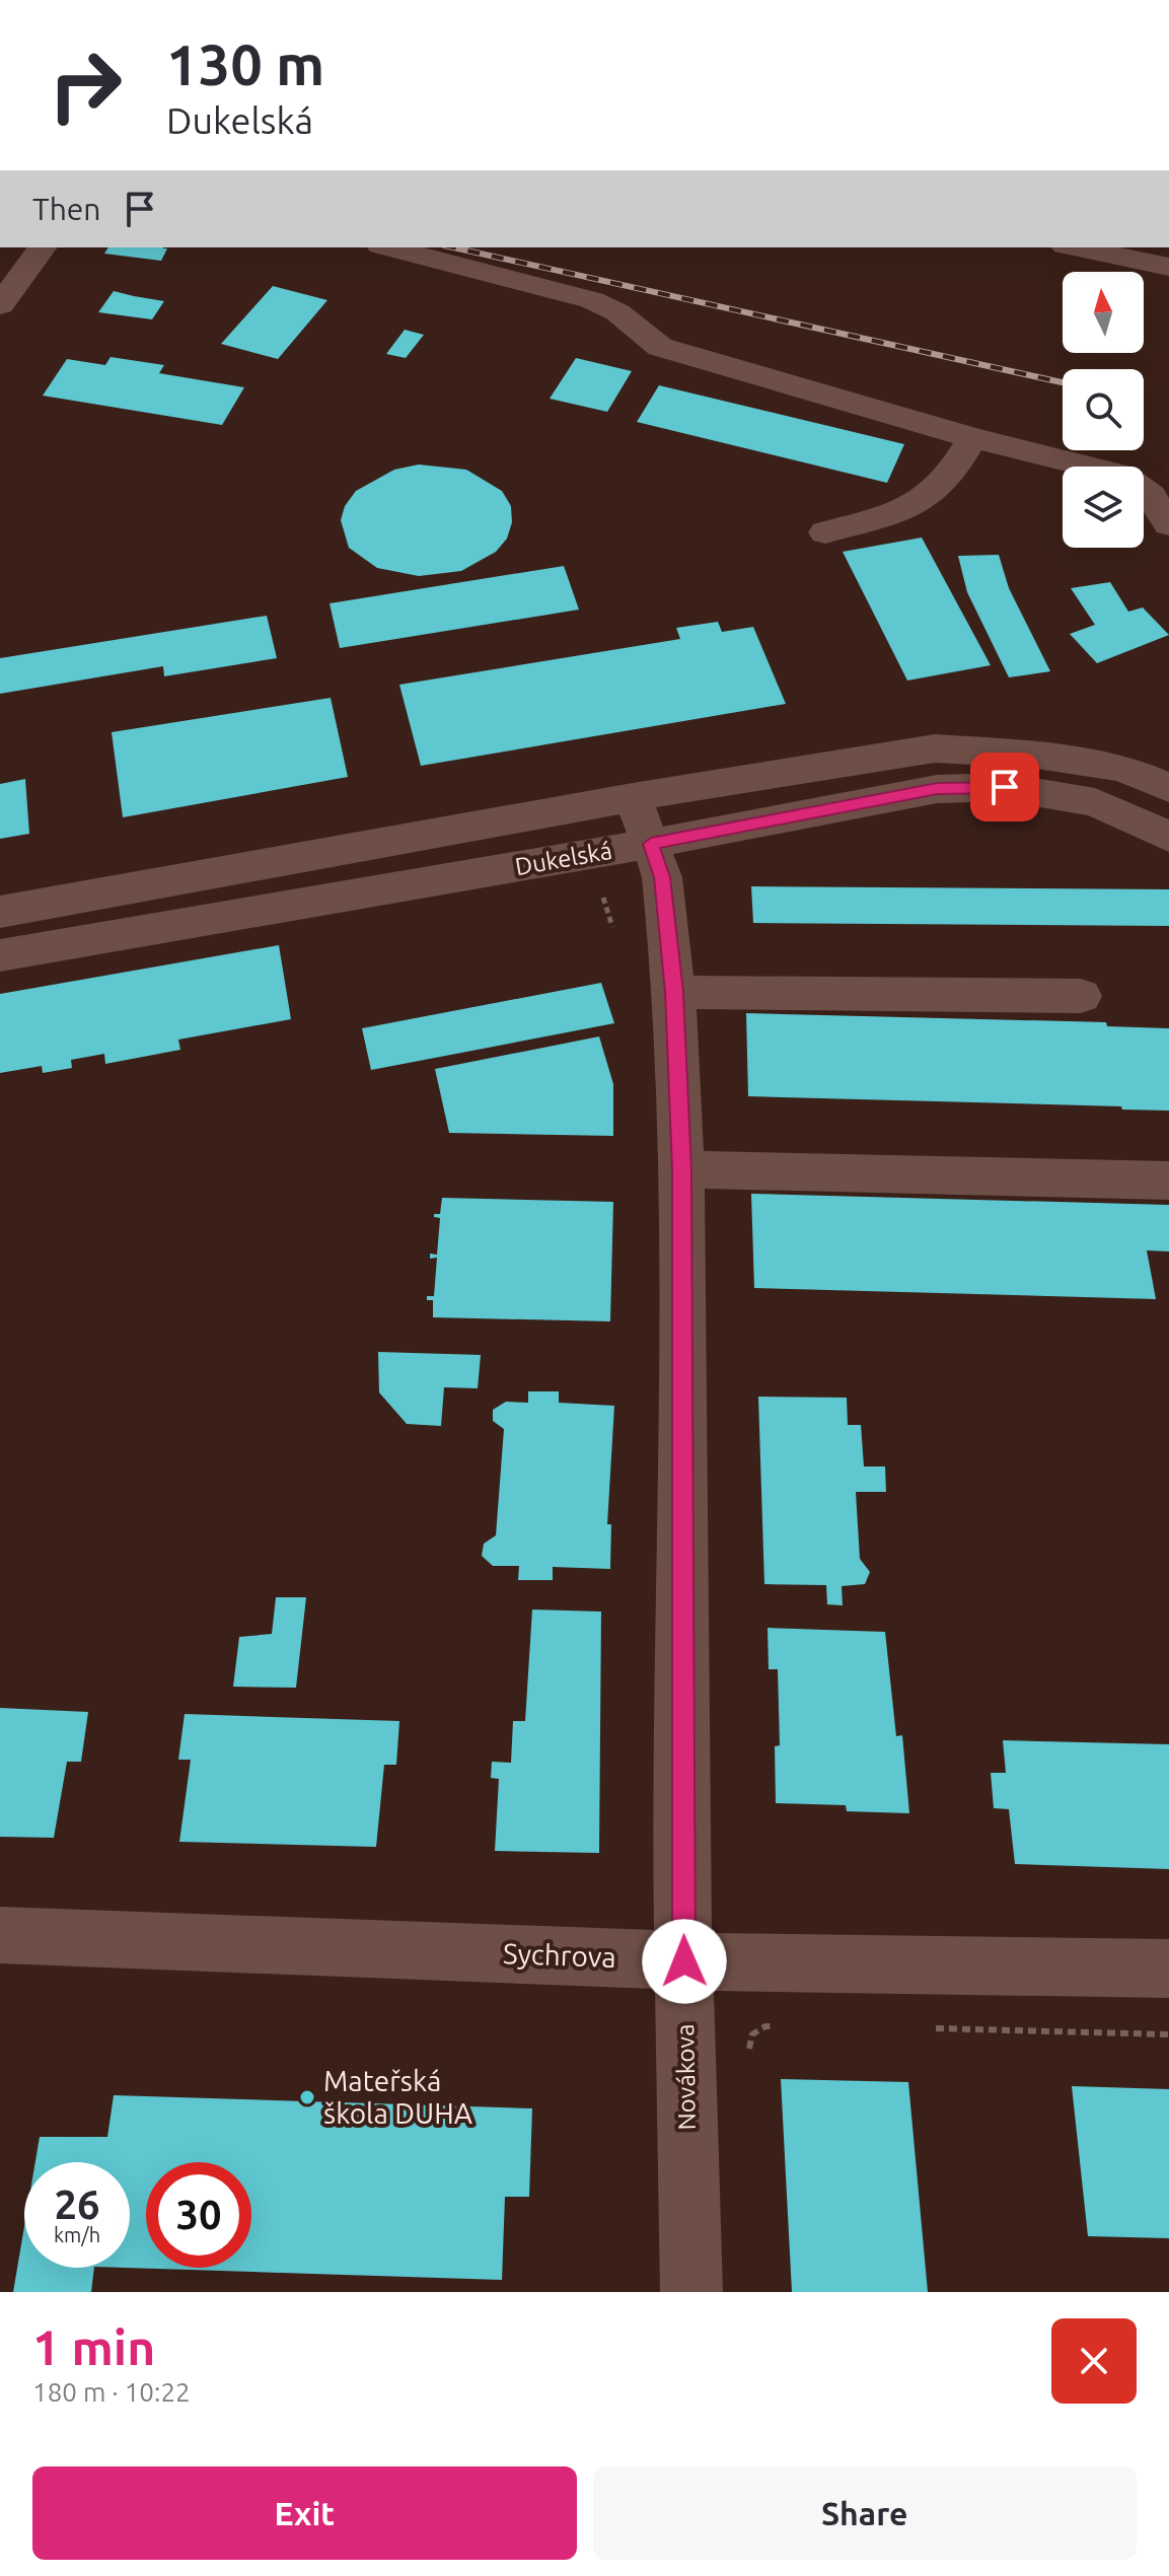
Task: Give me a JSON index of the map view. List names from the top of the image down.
{
  "streets": {
    "street": ["Dukelská", "Sychrova", "Novákova"]
  },
  "crossings": [
    ["Dukelská", "Novákova"],
    ["Sychrova", "Novákova"]
  ],
  "places": ["Mateřská škola DUHA"],
  "north": "top",
  "page": {
    "turn": ["130 m", "Dukelská"],
    "then": "Then",
    "speed": "26 km/h",
    "limit": "30",
    "heading": ["1 min", "180 m · 10:22"],
    "buttons": ["Exit", "Share"]
  }
}
